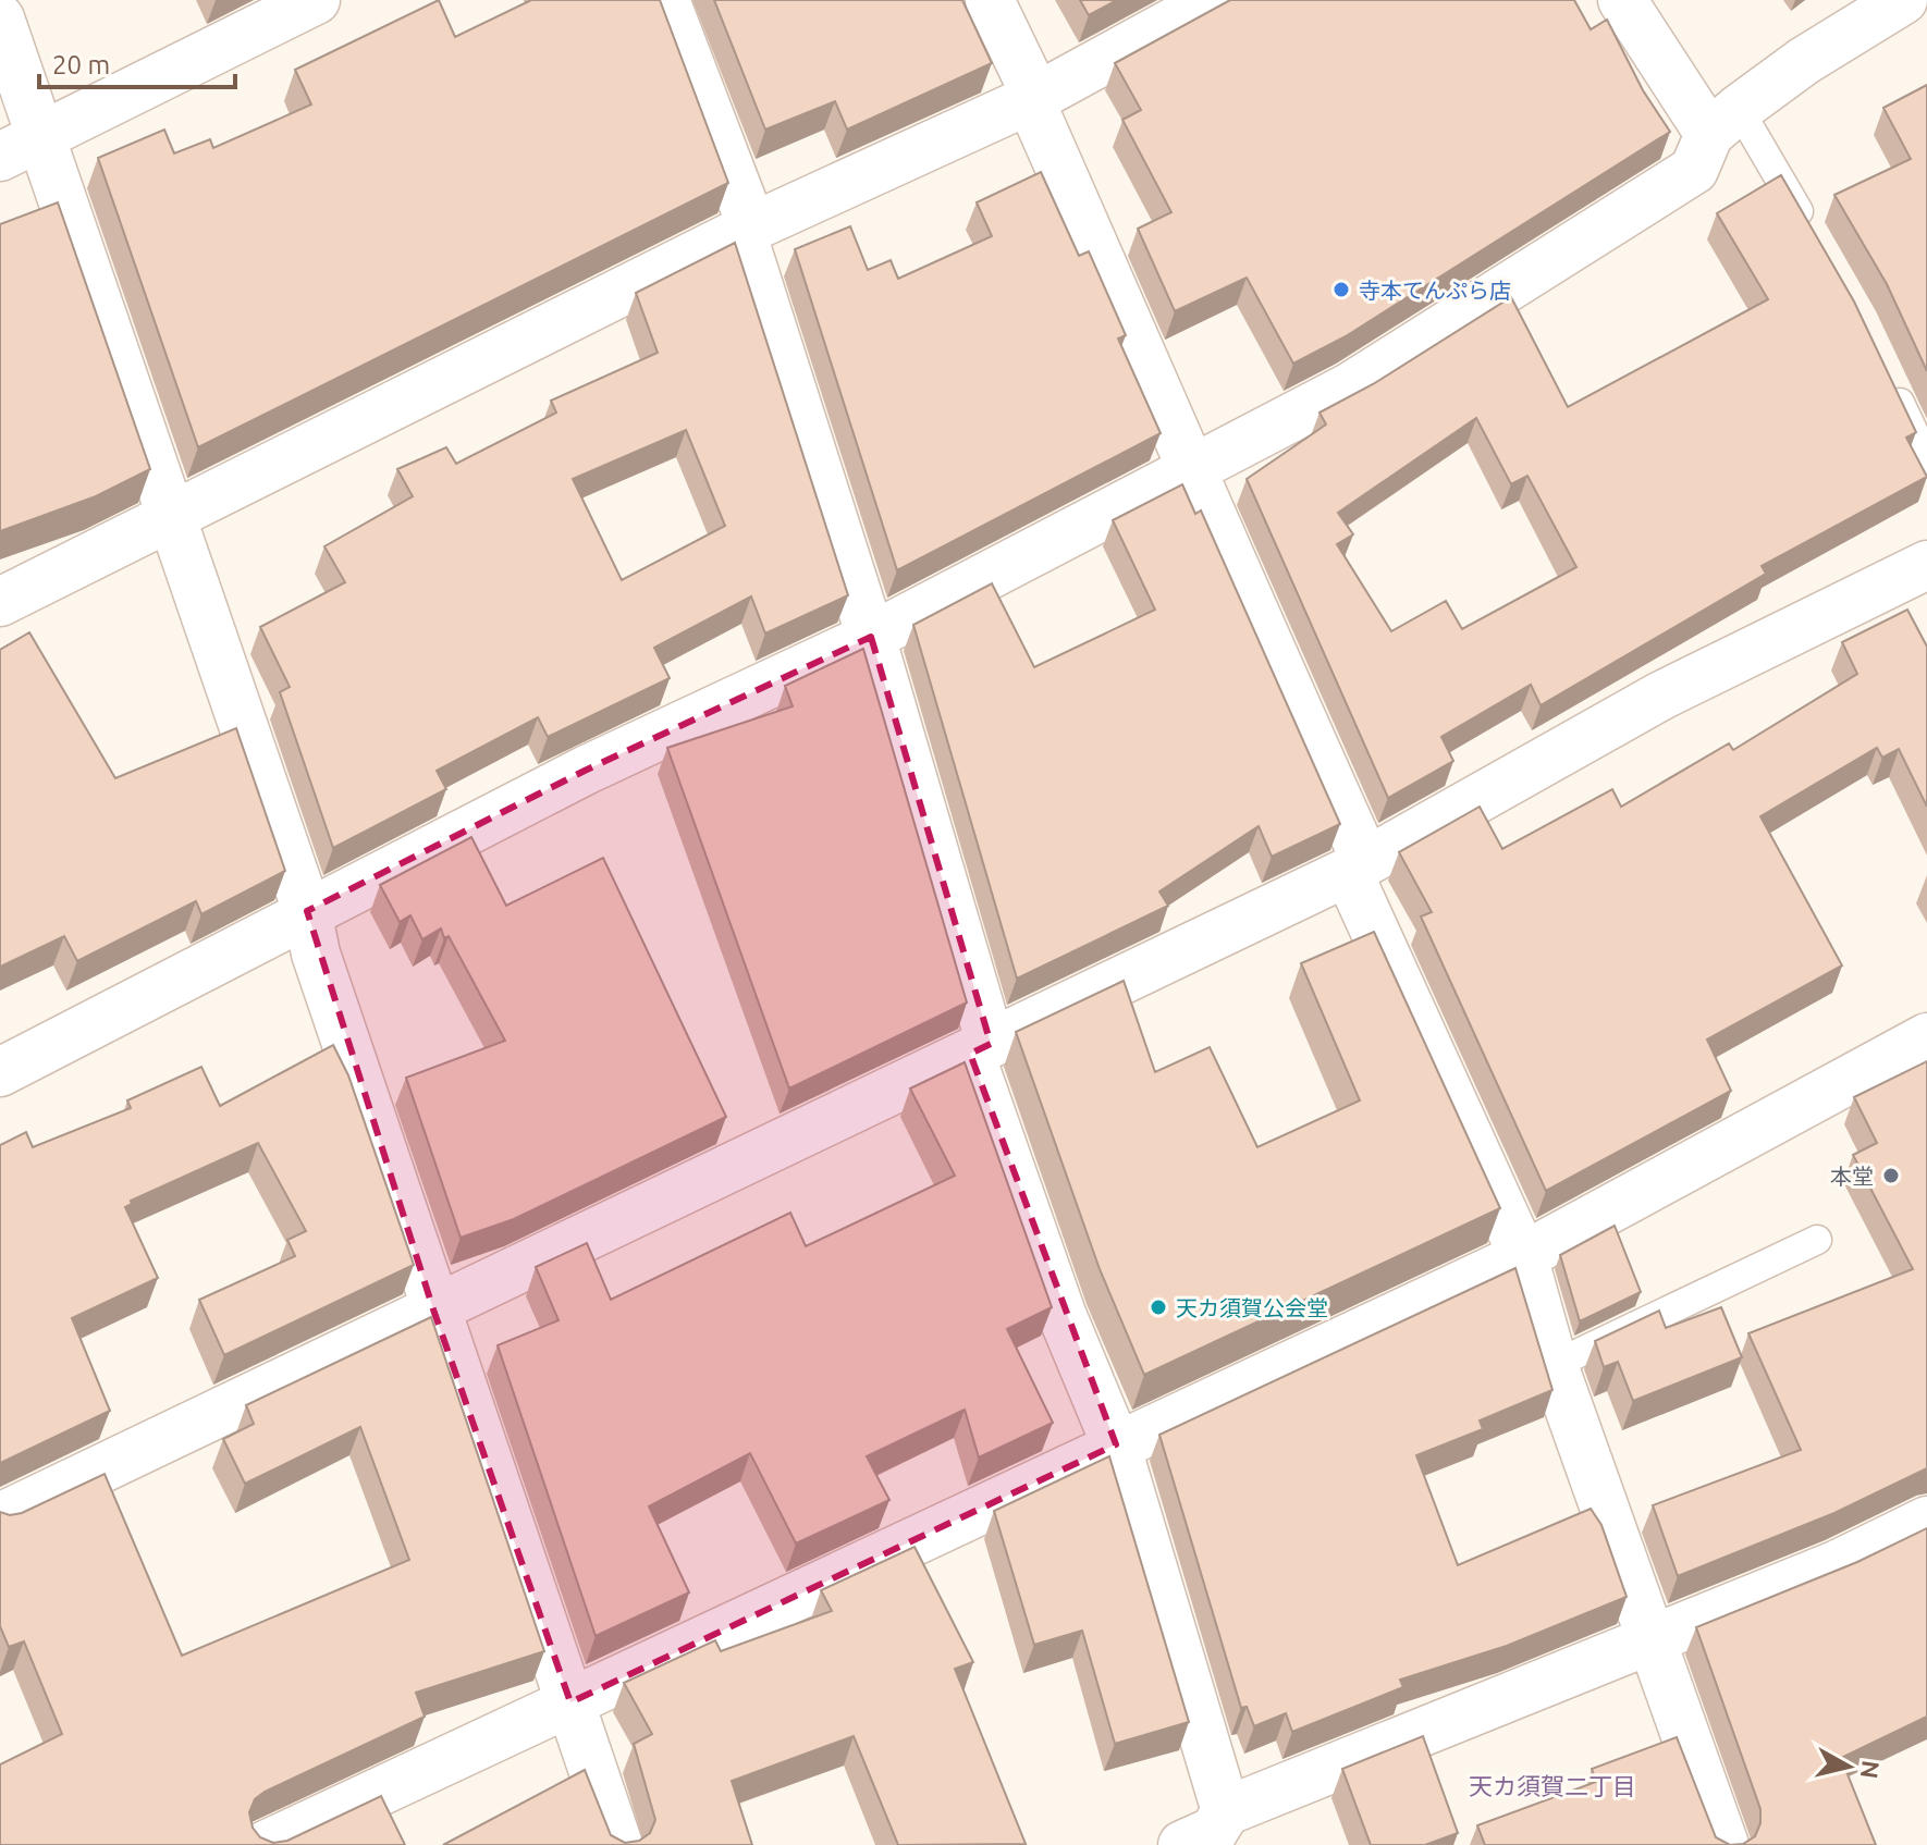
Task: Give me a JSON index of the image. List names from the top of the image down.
{
  "districts": ["天カ須賀二丁目"],
  "places": ["寺本てんぷら店", "本堂", "天カ須賀公会堂"],
  "scale_bar": "20 m",
  "north": "right"
}
